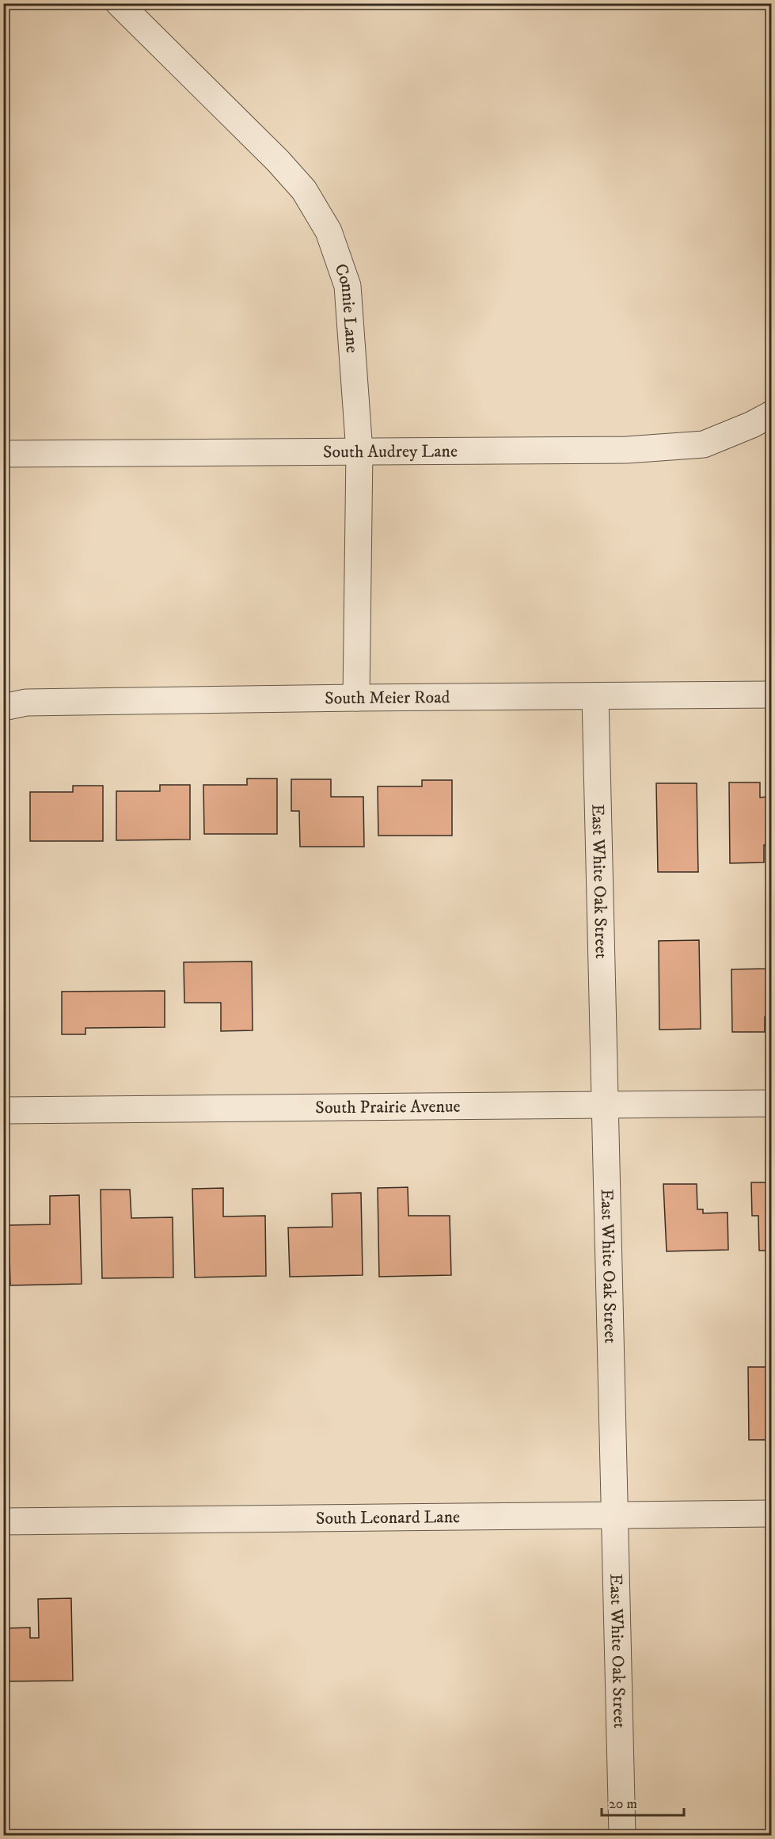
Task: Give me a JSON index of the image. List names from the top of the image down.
{
  "streets": {
    "street": [
      "Connie Lane",
      "South Audrey Lane",
      "South Meier Road",
      "East White Oak Street",
      "South Prairie Avenue",
      "South Leonard Lane"
    ]
  },
  "crossings": [
    ["Connie Lane", "South Audrey Lane"],
    ["Connie Lane", "South Meier Road"],
    ["South Meier Road", "East White Oak Street"],
    ["East White Oak Street", "South Prairie Avenue"],
    ["East White Oak Street", "South Leonard Lane"]
  ],
  "scale_bar": "20 m"
}
